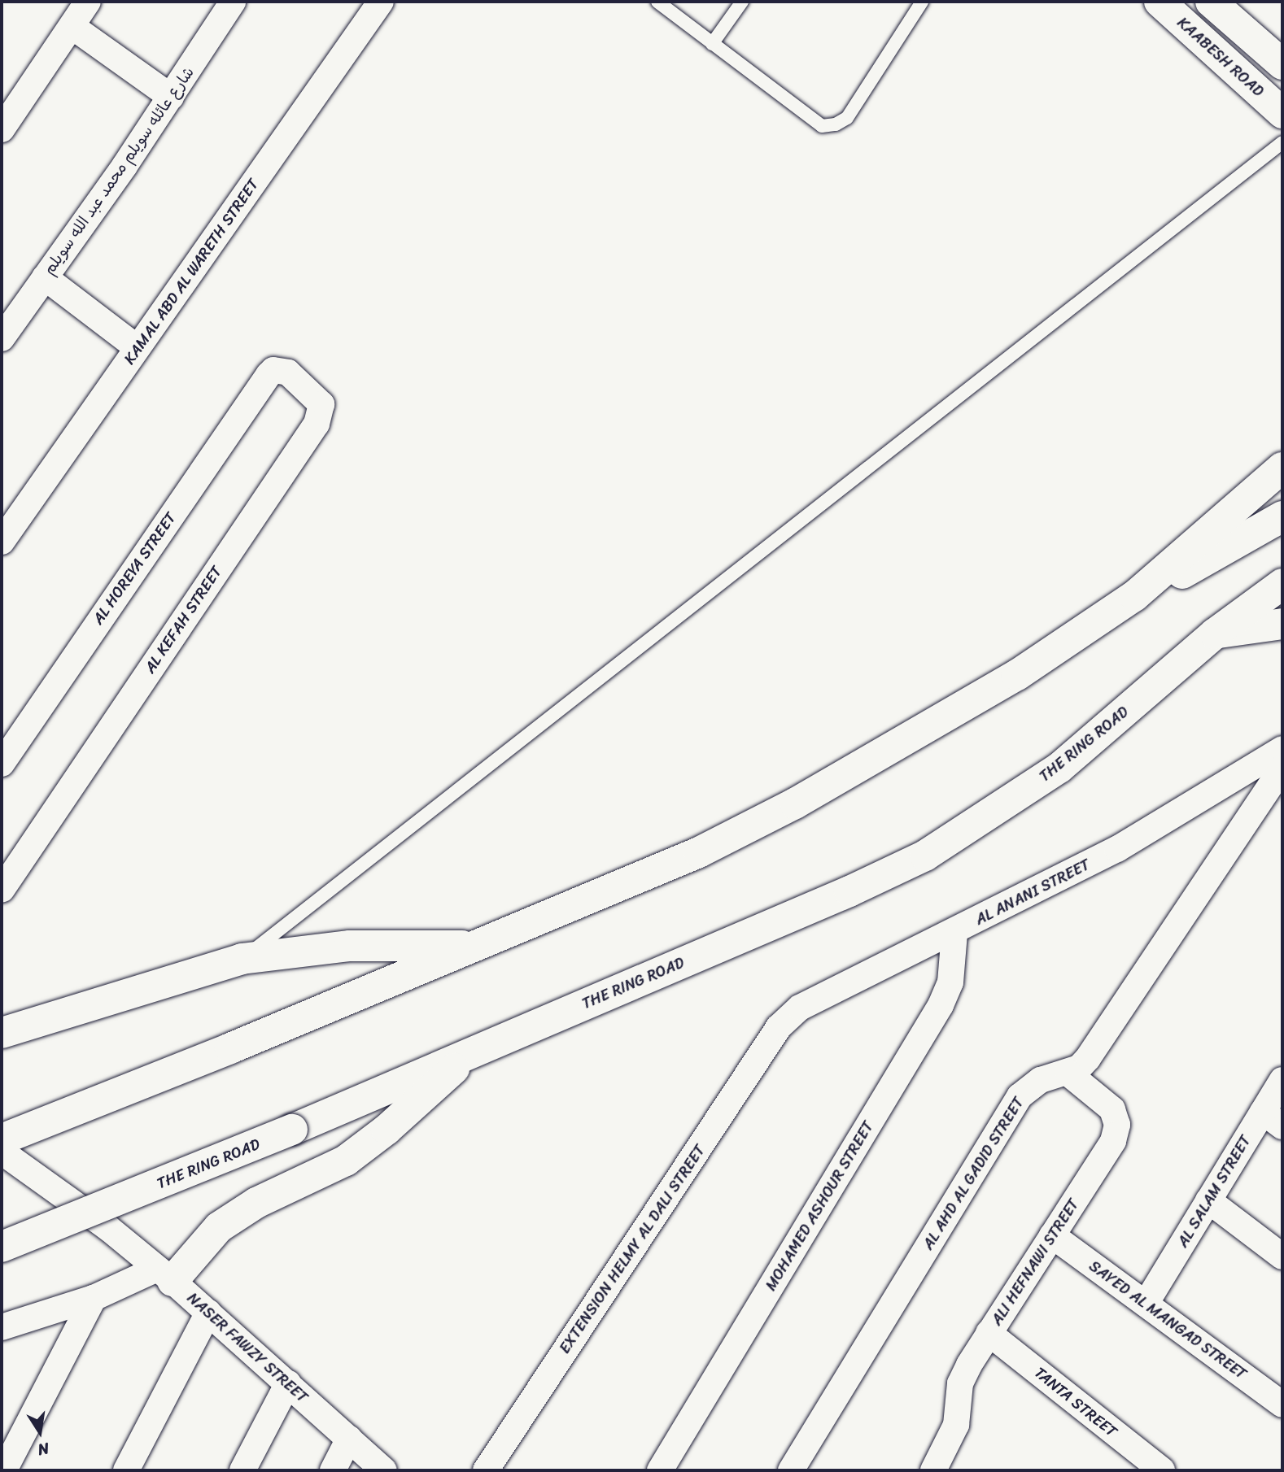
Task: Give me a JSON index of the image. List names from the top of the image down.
{
  "streets": {
    "main road": ["KAABESH ROAD", "THE RING ROAD"],
    "street": [
      "شارع عائله سويلم محمد عبد الله سويلم",
      "KAMAL ABD AL WARETH STREET",
      "AL HOREYA STREET",
      "AL KEFAH STREET",
      "AL ANANI STREET",
      "AL AHD AL GADID STREET",
      "AL SALAM STREET",
      "MOHAMED ASHOUR STREET",
      "EXTENSION HELMY AL DALI STREET",
      "ALI HEFNAWI STREET",
      "SAYED AL MANGAD STREET",
      "NASER FAWZY STREET",
      "TANTA STREET"
    ]
  },
  "crossings": [
    ["AL HOREYA STREET", "AL KEFAH STREET"],
    ["AL ANANI STREET", "MOHAMED ASHOUR STREET"],
    ["AL ANANI STREET", "EXTENSION HELMY AL DALI STREET"],
    ["AL AHD AL GADID STREET", "ALI HEFNAWI STREET"],
    ["AL SALAM STREET", "SAYED AL MANGAD STREET"],
    ["ALI HEFNAWI STREET", "SAYED AL MANGAD STREET"],
    ["ALI HEFNAWI STREET", "TANTA STREET"]
  ],
  "north": "bottom"
}
